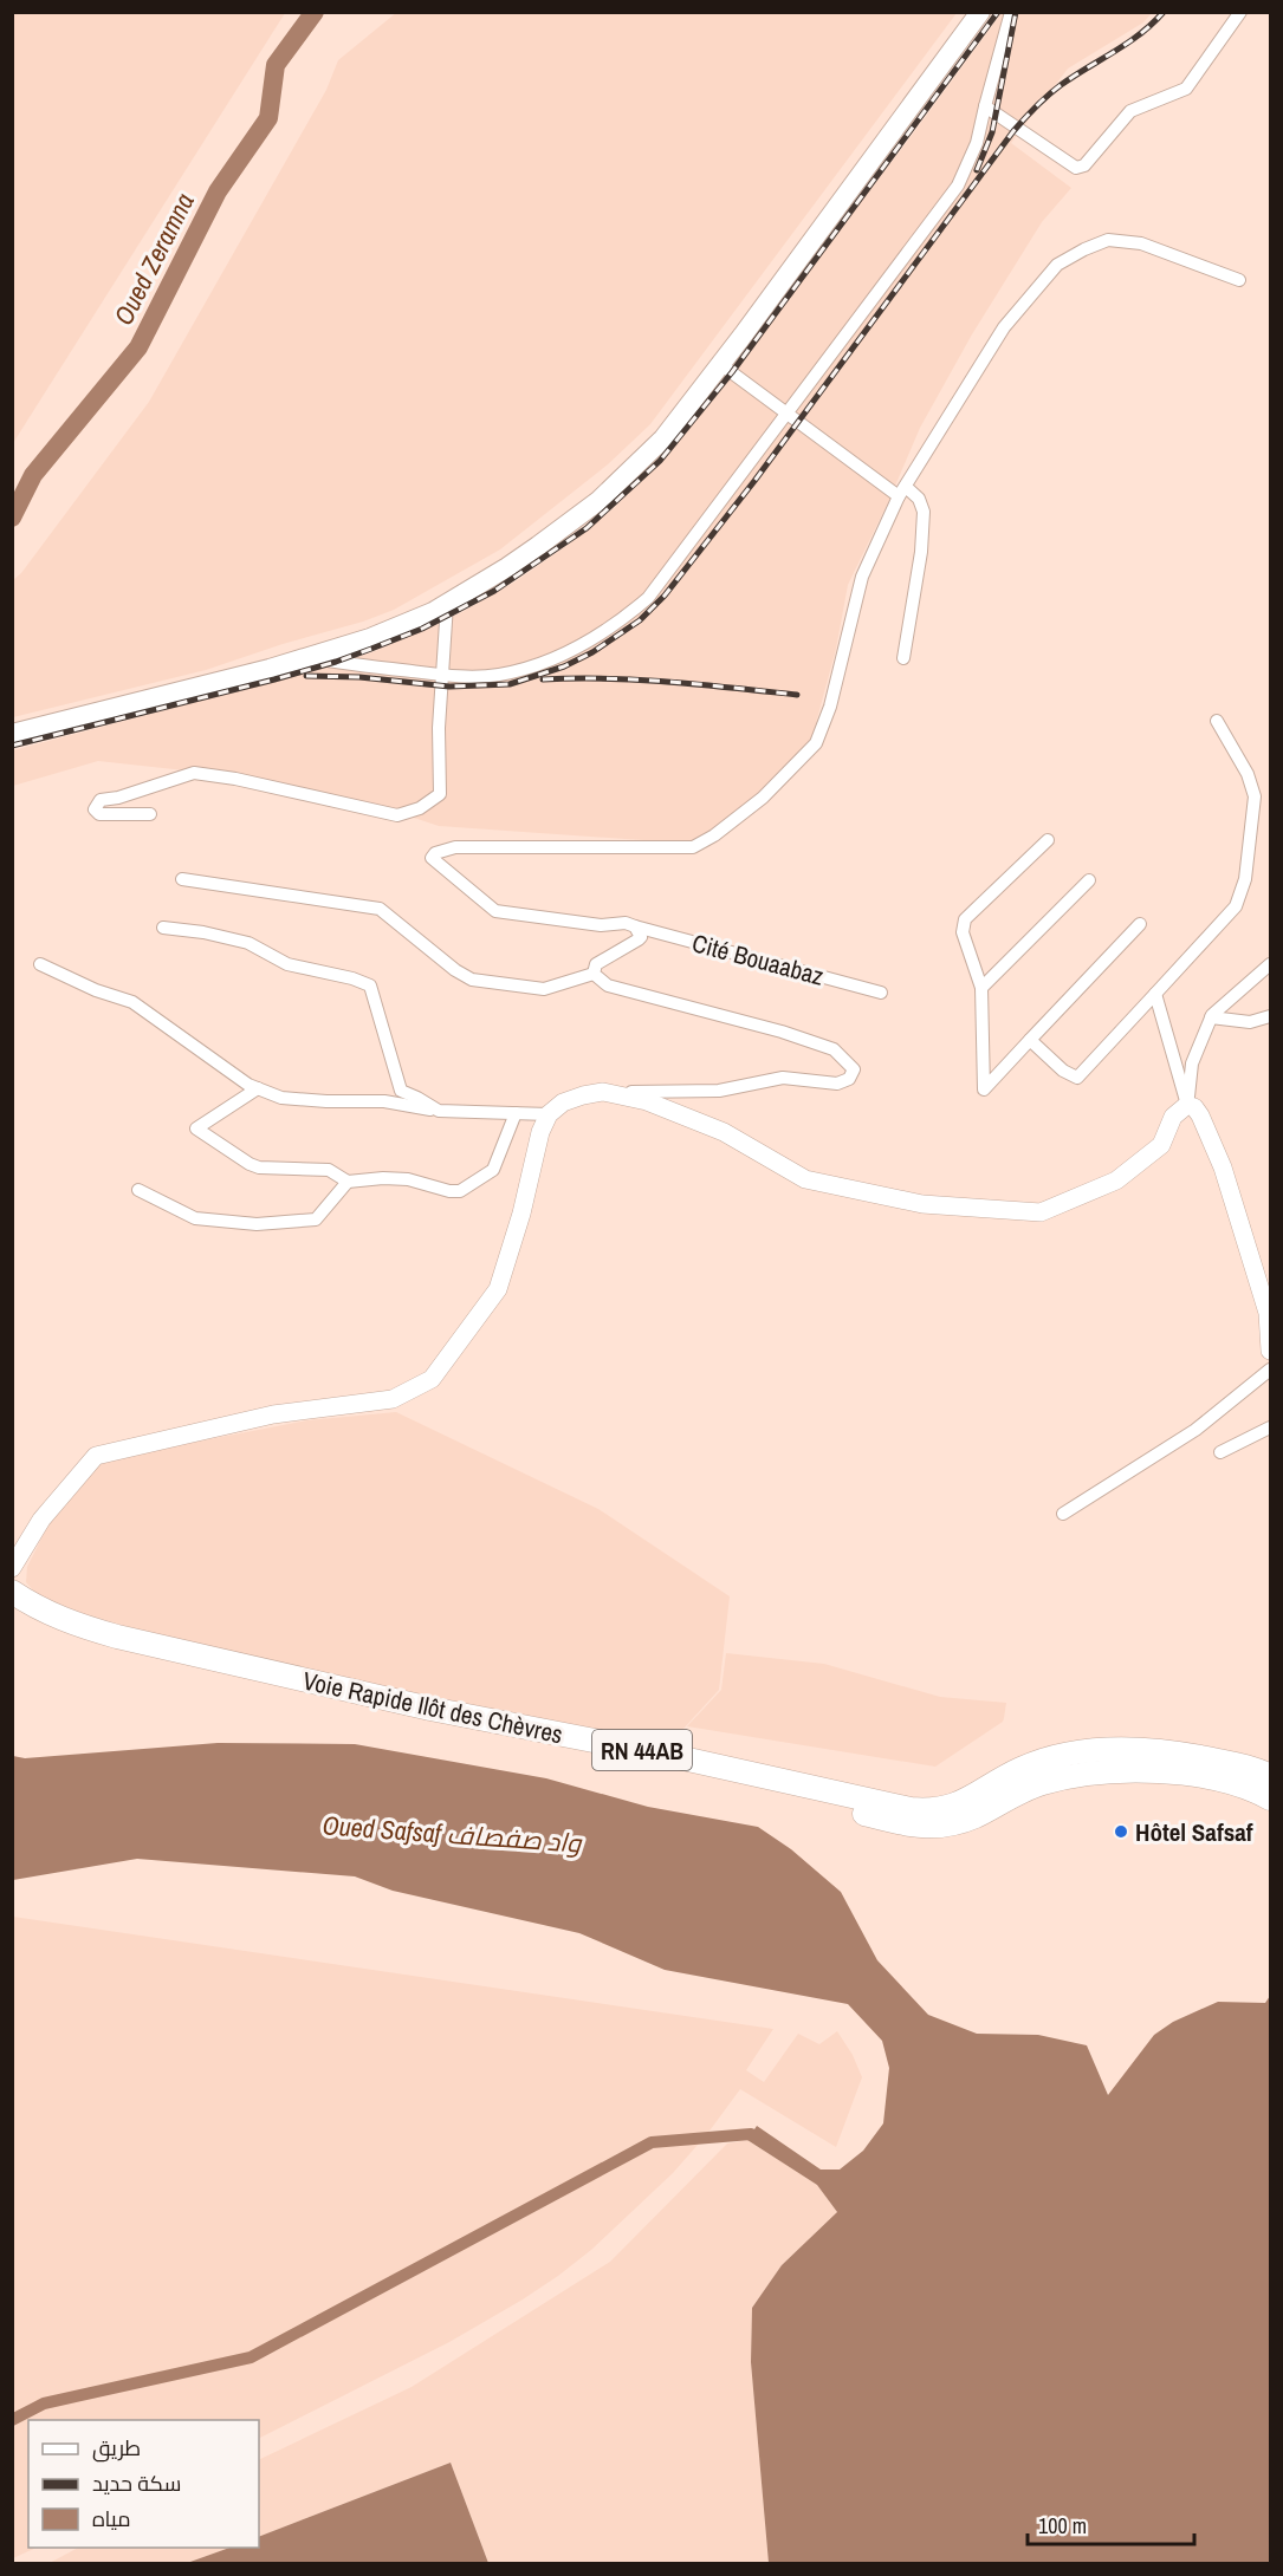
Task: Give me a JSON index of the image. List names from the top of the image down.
{
  "streets": {
    "highway": ["Voie Rapide Ilôt des Chèvres", "RN 44AB"],
    "street": ["Cité Bouaabaz"]
  },
  "water": ["Oued Zeramna", "Oued Safsaf واد صفصاف"],
  "places": ["Hôtel Safsaf"],
  "legend": ["طريق", "سكة حديد", "مياه"],
  "scale_bar": "100 m"
}
